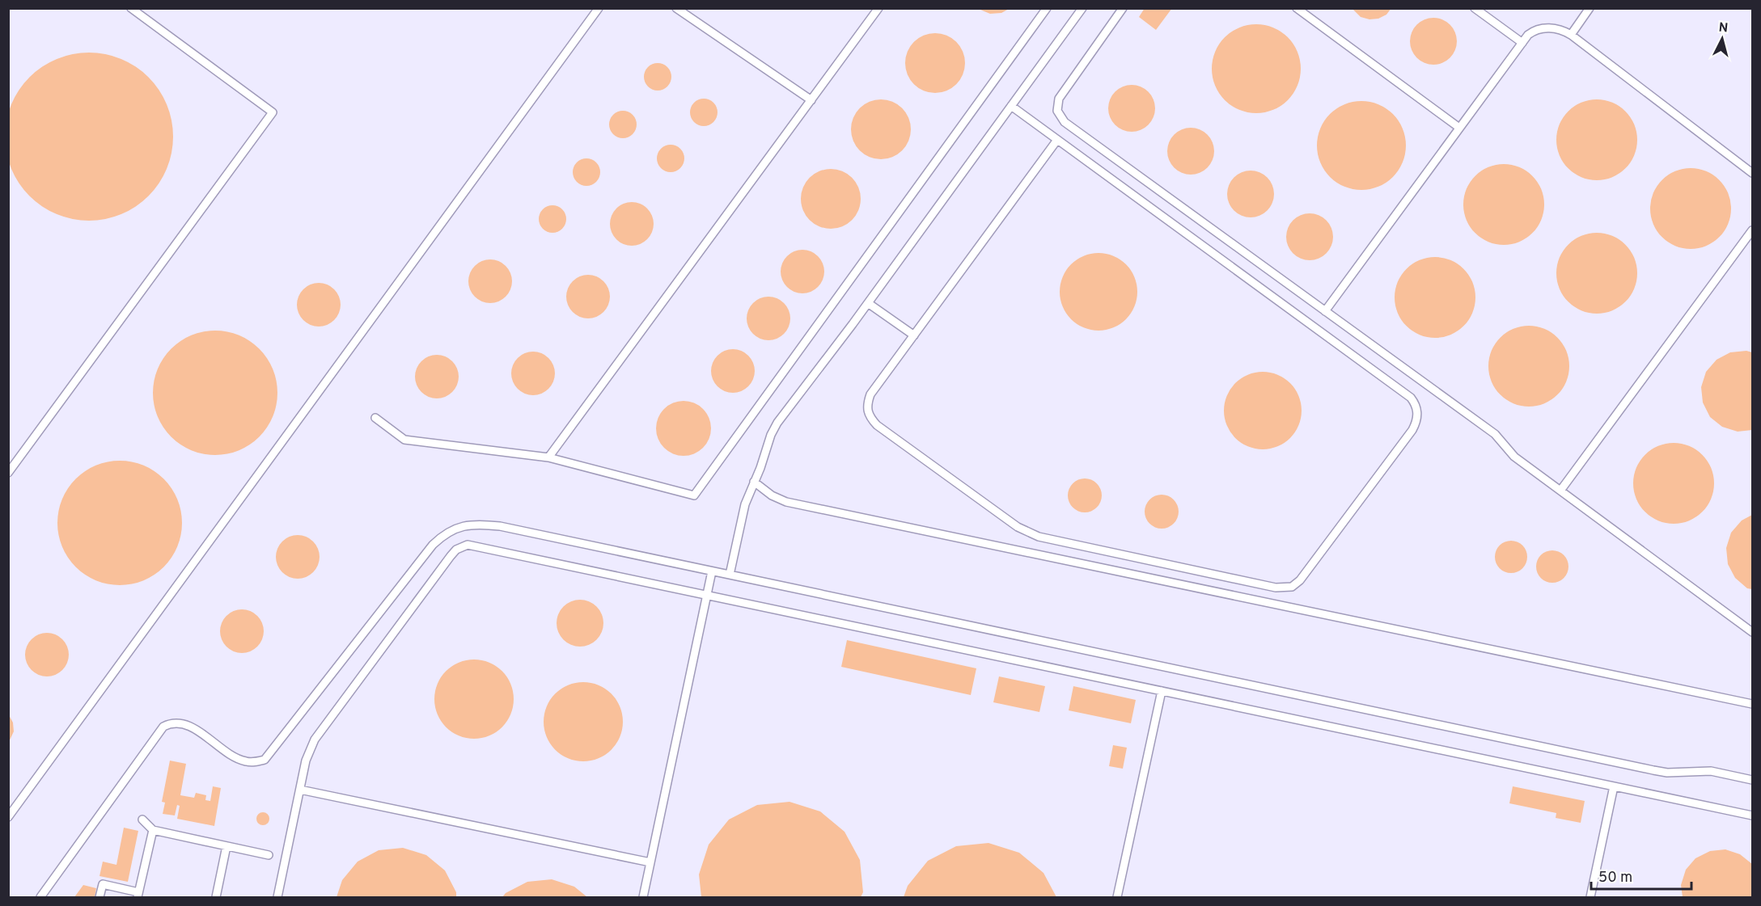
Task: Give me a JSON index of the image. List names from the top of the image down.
{
  "scale_bar": "50 m",
  "north": "top"
}
